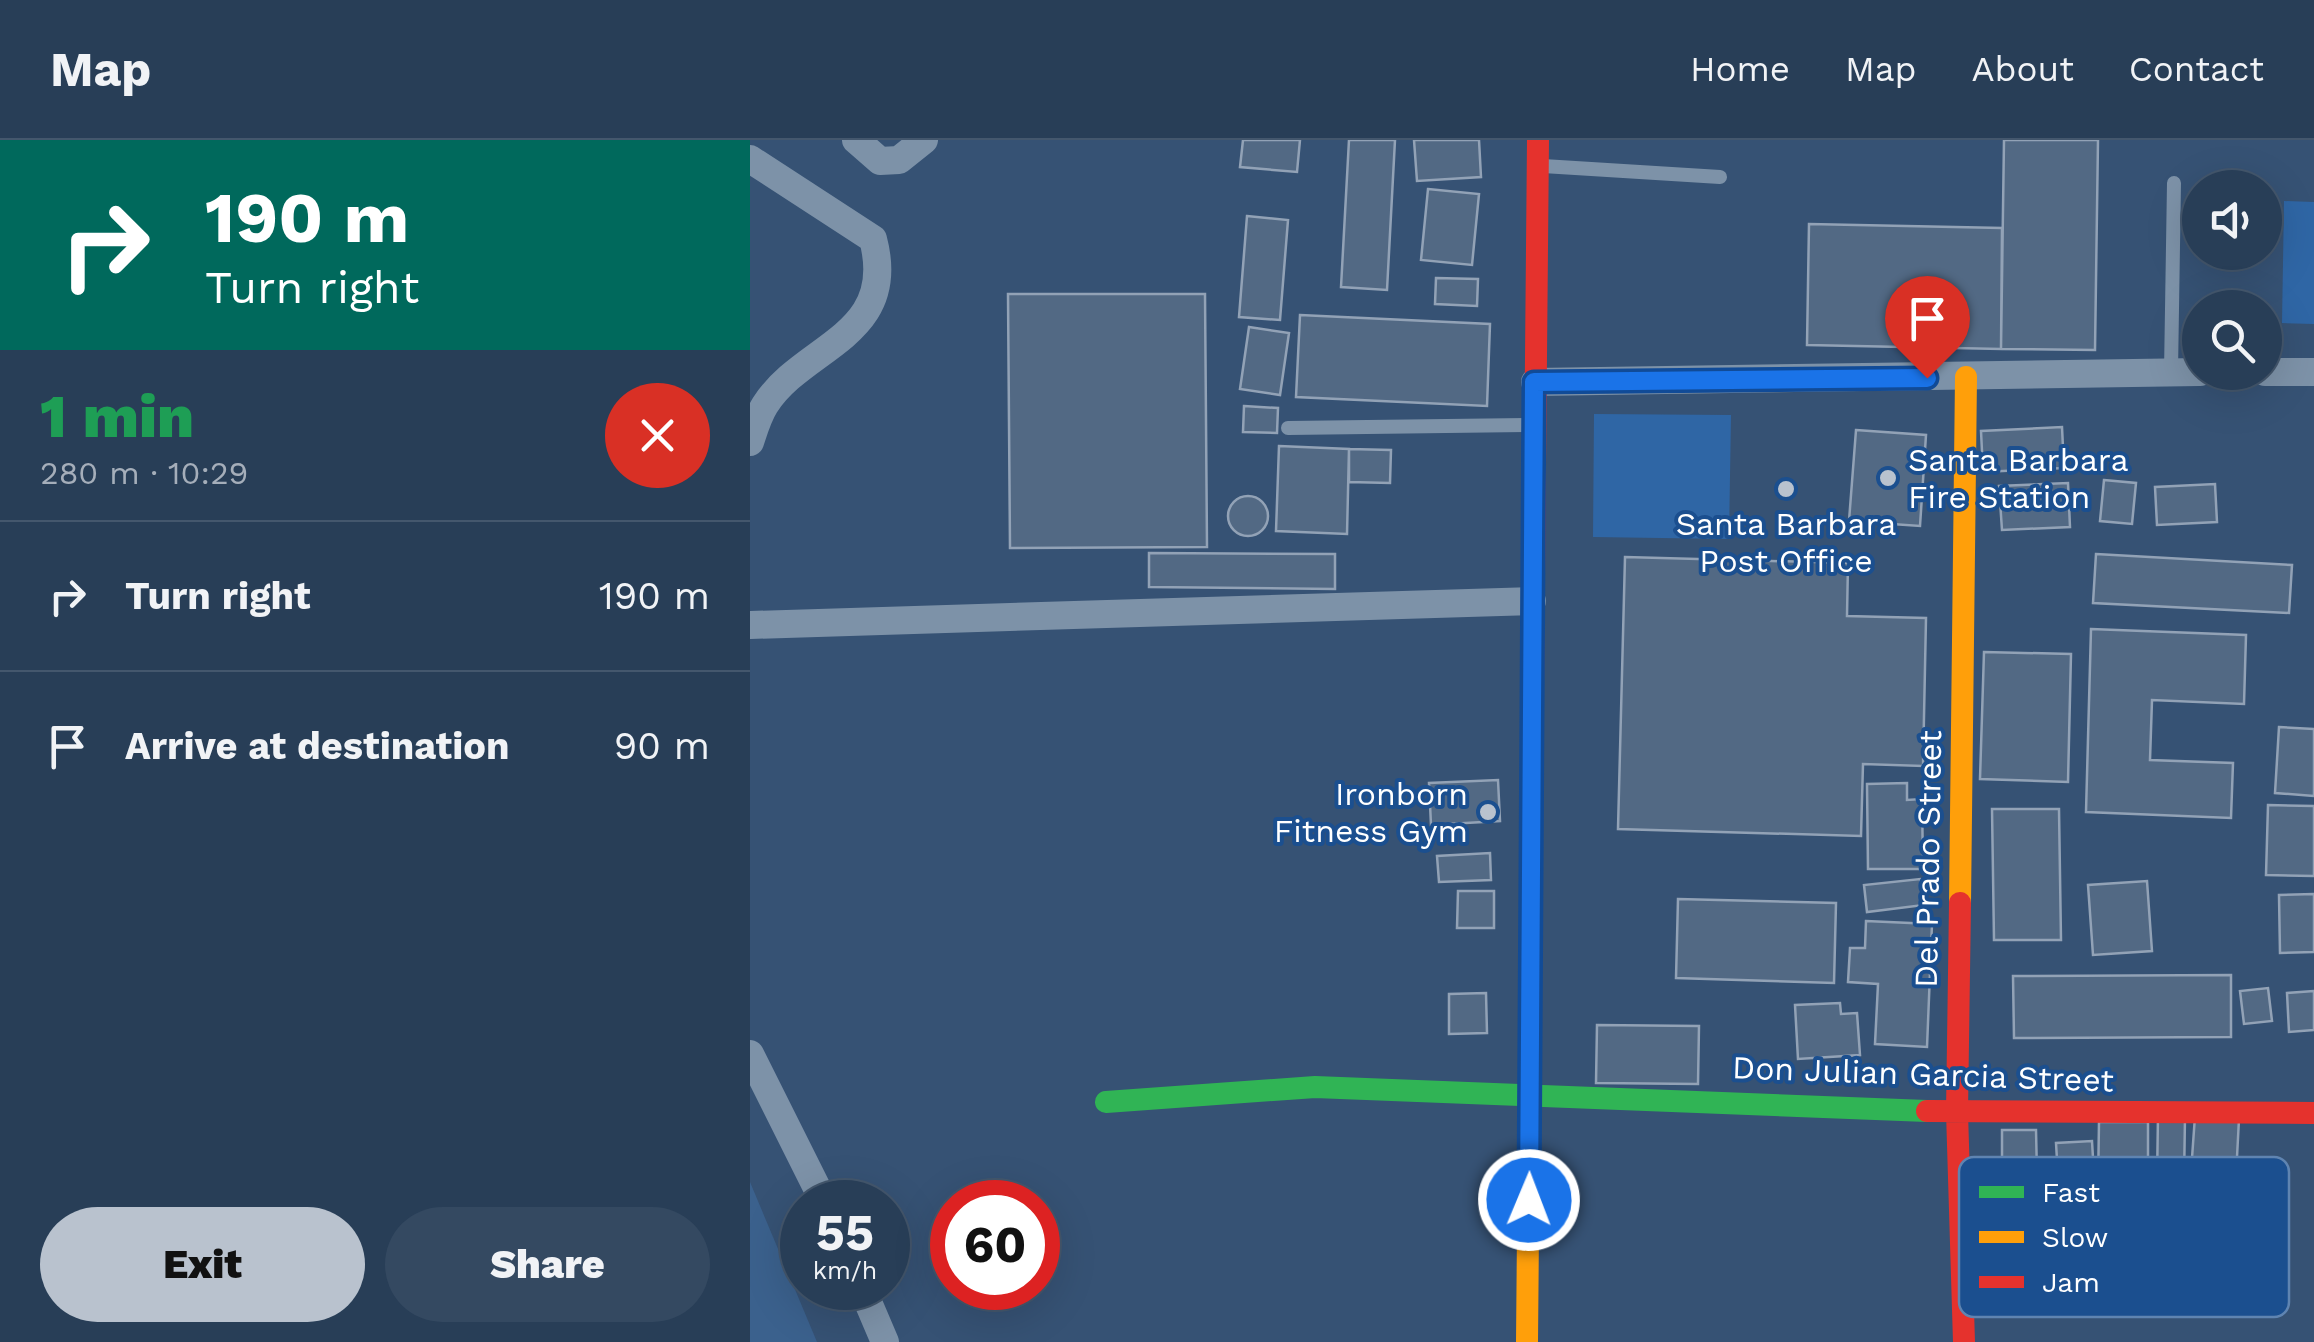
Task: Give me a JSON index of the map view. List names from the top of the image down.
{
  "streets": {
    "street": ["Del Prado Street", "Don Julian Garcia Street"]
  },
  "crossings": [
    ["Del Prado Street", "Don Julian Garcia Street"]
  ],
  "places": ["Santa Barbara Fire Station", "Santa Barbara Post Office", "Ironborn Fitness Gym"],
  "legend": ["Fast", "Slow", "Jam"],
  "page": {
    "header": "Map",
    "nav": [
      "Home",
      "Map",
      "About",
      "Contact"
    ],
    "turn": ["190 m", "Turn right"],
    "heading": ["1 min", "280 m · 10:29"],
    "list": [
      {
        "name": "Turn right",
        "value": "190 m"
      },
      {
        "name": "Arrive at destination",
        "value": "90 m"
      }
    ],
    "speed": "55 km/h",
    "limit": "60",
    "buttons": ["Exit", "Share"]
  }
}
